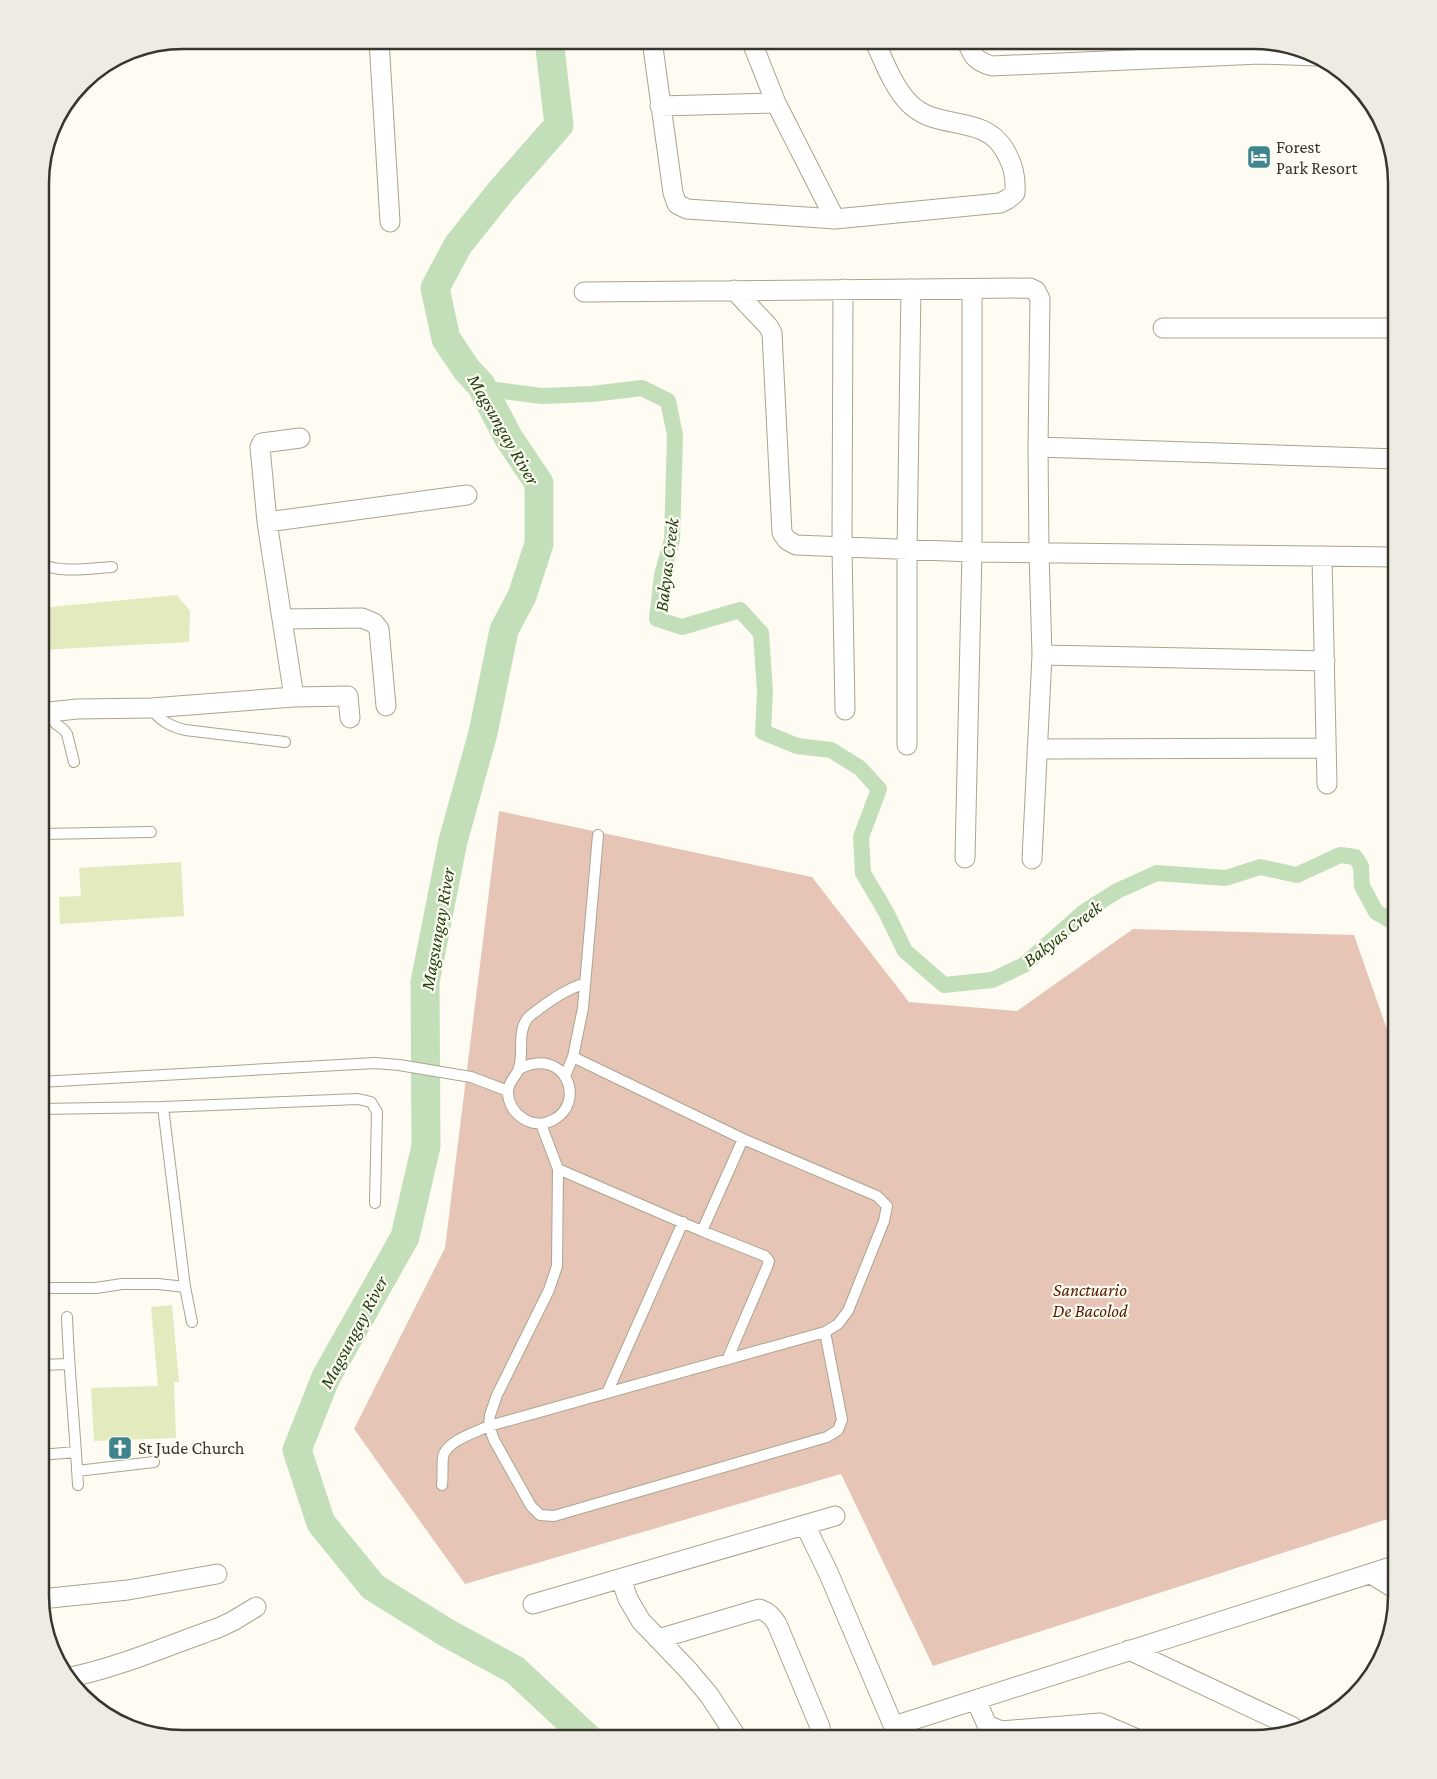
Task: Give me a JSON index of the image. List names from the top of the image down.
{
  "water": ["Magsungay River", "Bakyas Creek"],
  "parks": ["Sanctuario De Bacolod"],
  "places": {
    "hotel": ["Forest Park Resort"],
    "church": ["St Jude Church"]
  }
}
